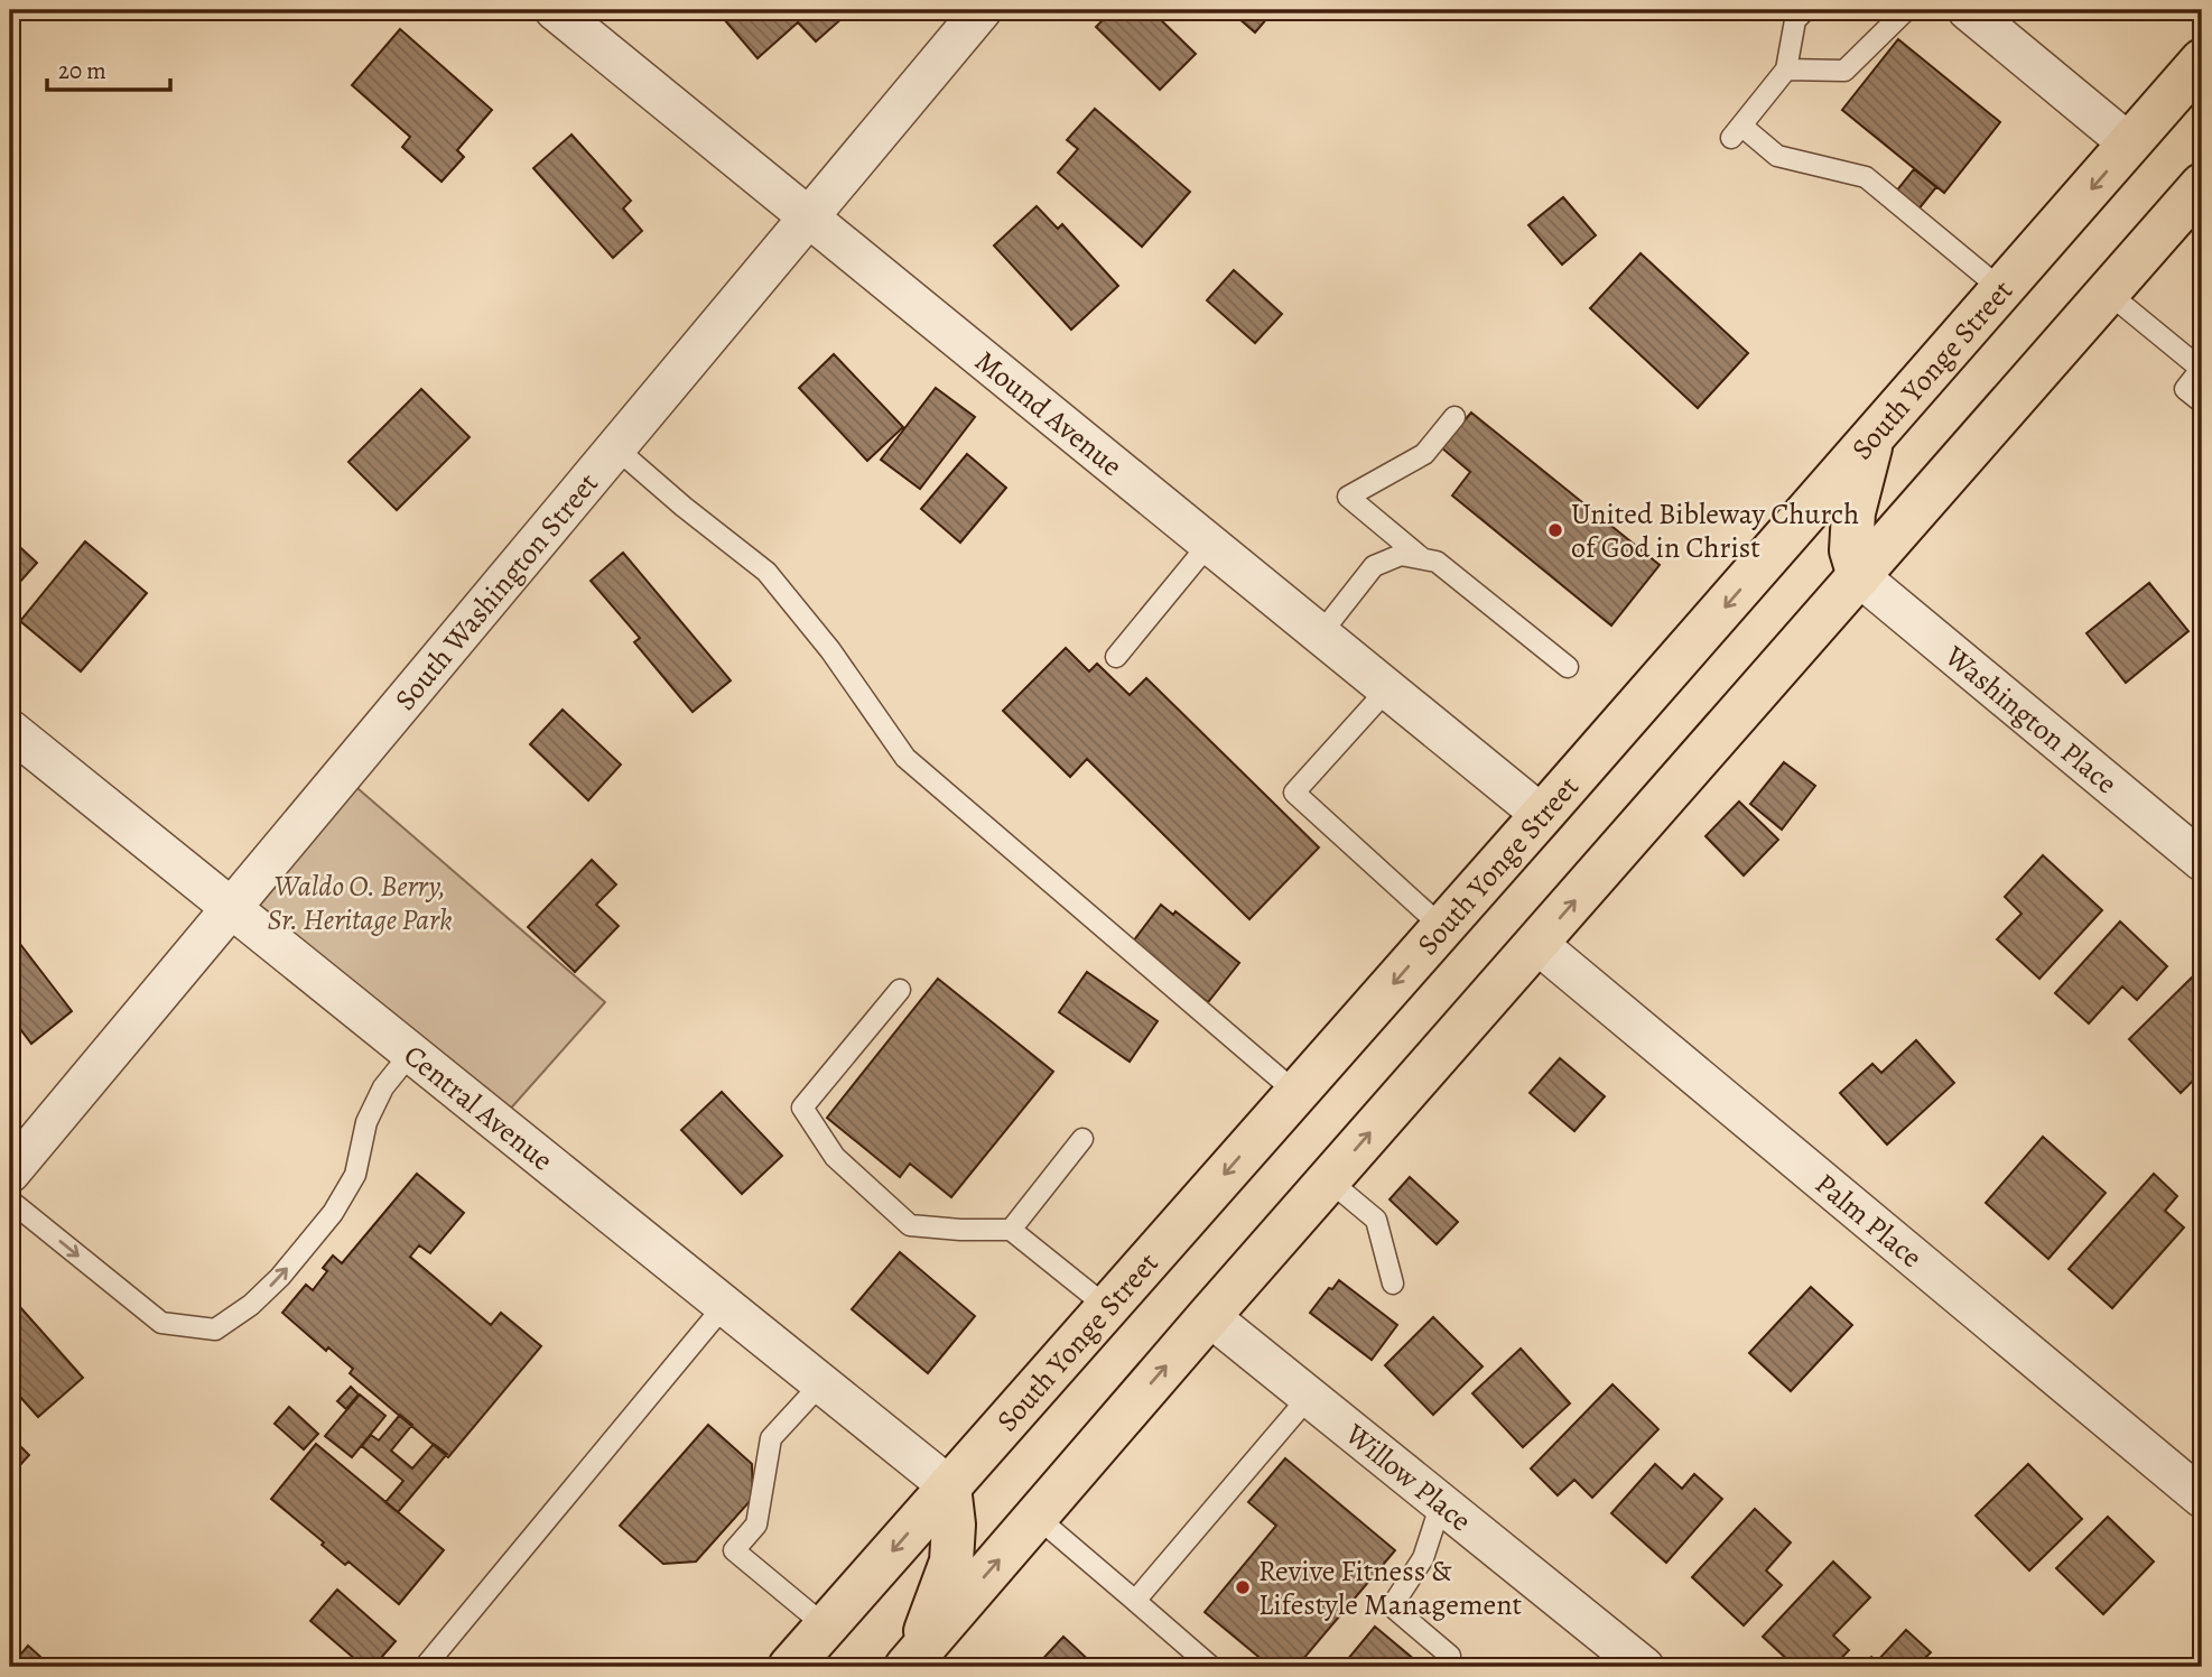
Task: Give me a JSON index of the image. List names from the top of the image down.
{
  "streets": {
    "main road": ["South Yonge Street"],
    "street": [
      "Mound Avenue",
      "South Washington Street",
      "Washington Place",
      "Central Avenue",
      "Palm Place",
      "Willow Place"
    ]
  },
  "crossings": [
    ["South Yonge Street", "Mound Avenue"],
    ["South Yonge Street", "Central Avenue"],
    ["Mound Avenue", "South Washington Street"],
    ["South Washington Street", "Central Avenue"]
  ],
  "parks": ["Waldo O. Berry, Sr. Heritage Park"],
  "places": ["United Bibleway Church of God in Christ", "Revive Fitness & Lifestyle Management"],
  "scale_bar": "20 m"
}
